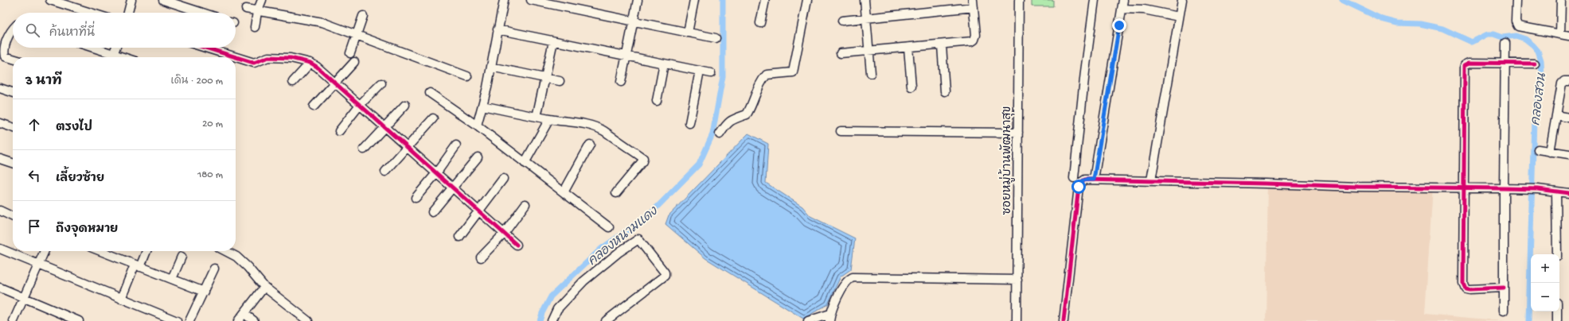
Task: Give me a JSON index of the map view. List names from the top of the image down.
{
  "streets": {
    "street": ["ซอยหมู่บ้านพัฒนาสุข"]
  },
  "water": ["คลองสวน", "คลองหนามแดง"],
  "page": {
    "search": "ค้นหาที่นี่",
    "heading": ["3 นาที", "เดิน · 200 m"],
    "list": [
      ["ตรงไป", "20 m"],
      ["เลี้ยวซ้าย", "180 m"],
      "ถึงจุดหมาย"
    ],
    "map_buttons": ["+", "−"]
  }
}
